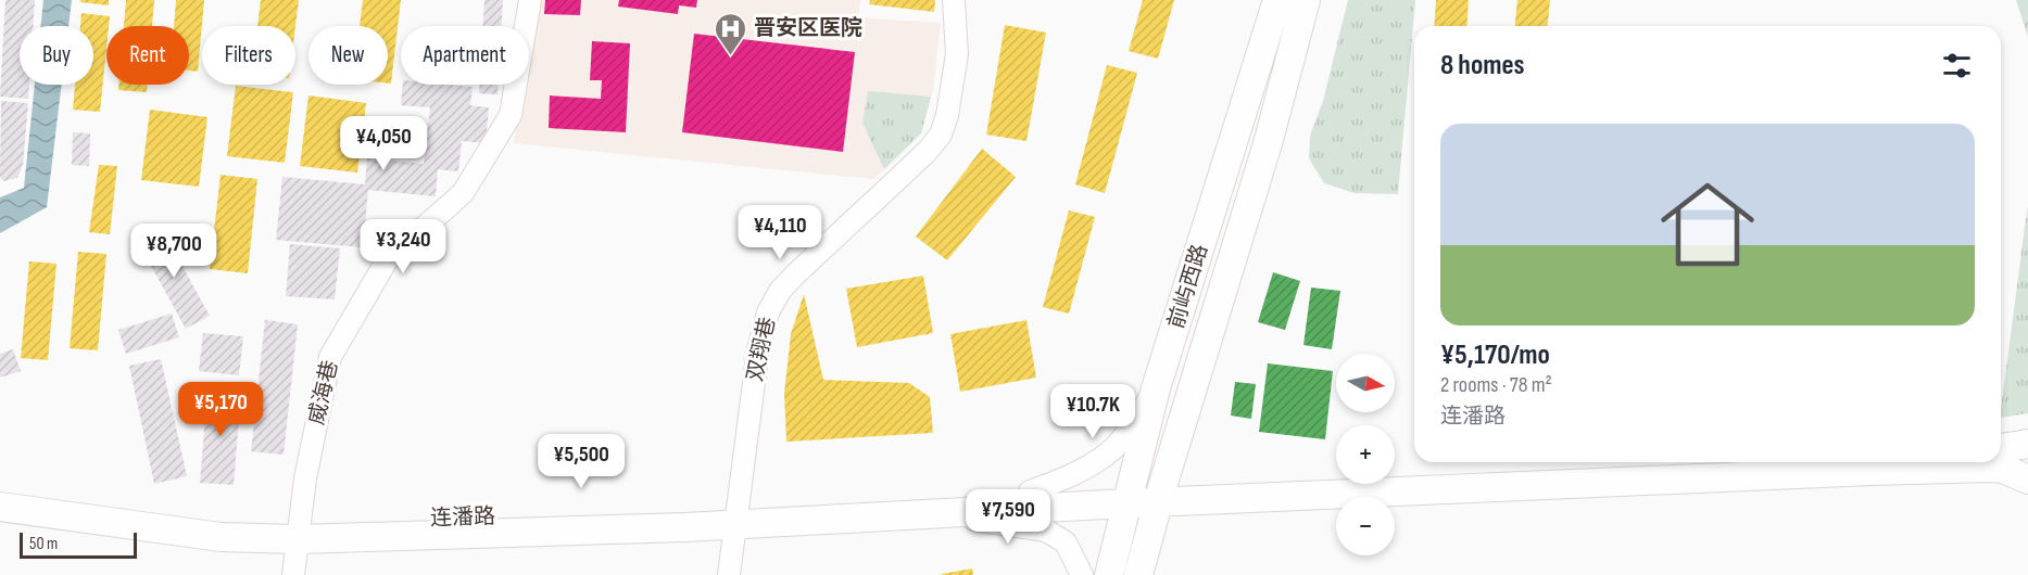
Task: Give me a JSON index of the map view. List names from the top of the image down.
{
  "streets": {
    "main road": ["前屿西路", "连潘路"],
    "street": ["双翔巷", "威海巷"]
  },
  "crossings": [
    ["前屿西路", "连潘路"],
    ["双翔巷", "连潘路"],
    ["威海巷", "连潘路"]
  ],
  "places": {
    "hospital": ["晋安区医院"]
  },
  "scale_bar": "50 m",
  "north": "right",
  "page": {
    "chip": [
      "Buy",
      "Rent",
      "Filters",
      "New",
      "Apartment"
    ],
    "heading": "8 homes",
    "list": [
      {
        "name": "¥5,170/mo",
        "note": "2 rooms · 78 m² · 连潘路"
      }
    ],
    "price": [
      "¥4,050",
      "¥4,110",
      "¥3,240",
      "¥8,700",
      "¥5,170",
      "¥10.7K",
      "¥5,500",
      "¥7,590"
    ],
    "map_buttons": ["+", "−"],
    "scale": "50 m"
  }
}
